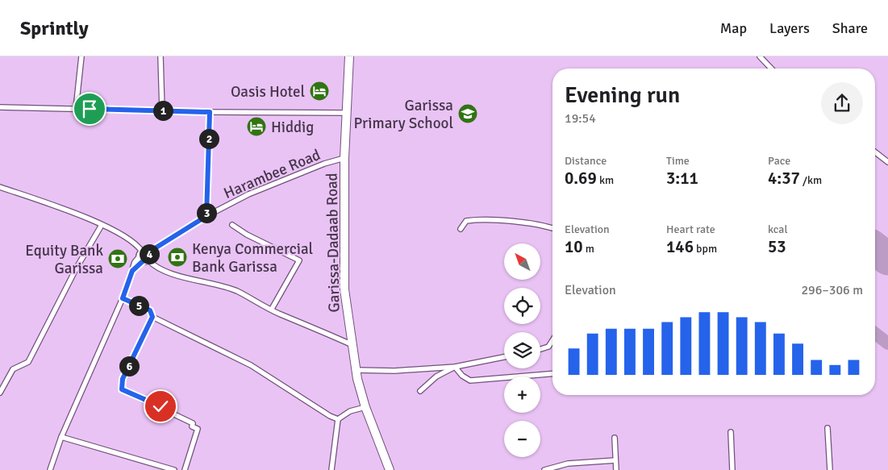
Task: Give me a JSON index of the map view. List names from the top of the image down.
{
  "streets": {
    "highway": ["Garissa-Dadaab Road"],
    "street": ["Harambee Road"]
  },
  "crossings": [
    ["Harambee Road", "Garissa-Dadaab Road"]
  ],
  "places": {
    "hotel": ["Oasis Hotel", "Hiddig"],
    "school or university": ["Garissa Primary School"],
    "bank": ["Kenya Commercial Bank Garissa", "Equity Bank Garissa"]
  },
  "north": "top left",
  "page": {
    "header": "Sprintly",
    "nav": ["Map", "Layers", "Share"],
    "heading": ["Evening run", "19:54"],
    "pins": [
      "1",
      "2",
      "3",
      "4",
      "5",
      "6"
    ],
    "stats": [
      ["Distance", "0.69 km"],
      ["Time", "3:11"],
      ["Pace", "4:37 /km"],
      ["Elevation", "10 m"],
      ["Heart rate", "146 bpm"],
      ["kcal", "53"]
    ],
    "map_buttons": ["+", "−"],
    "chart": ["Elevation", "296–306 m"]
  }
}
